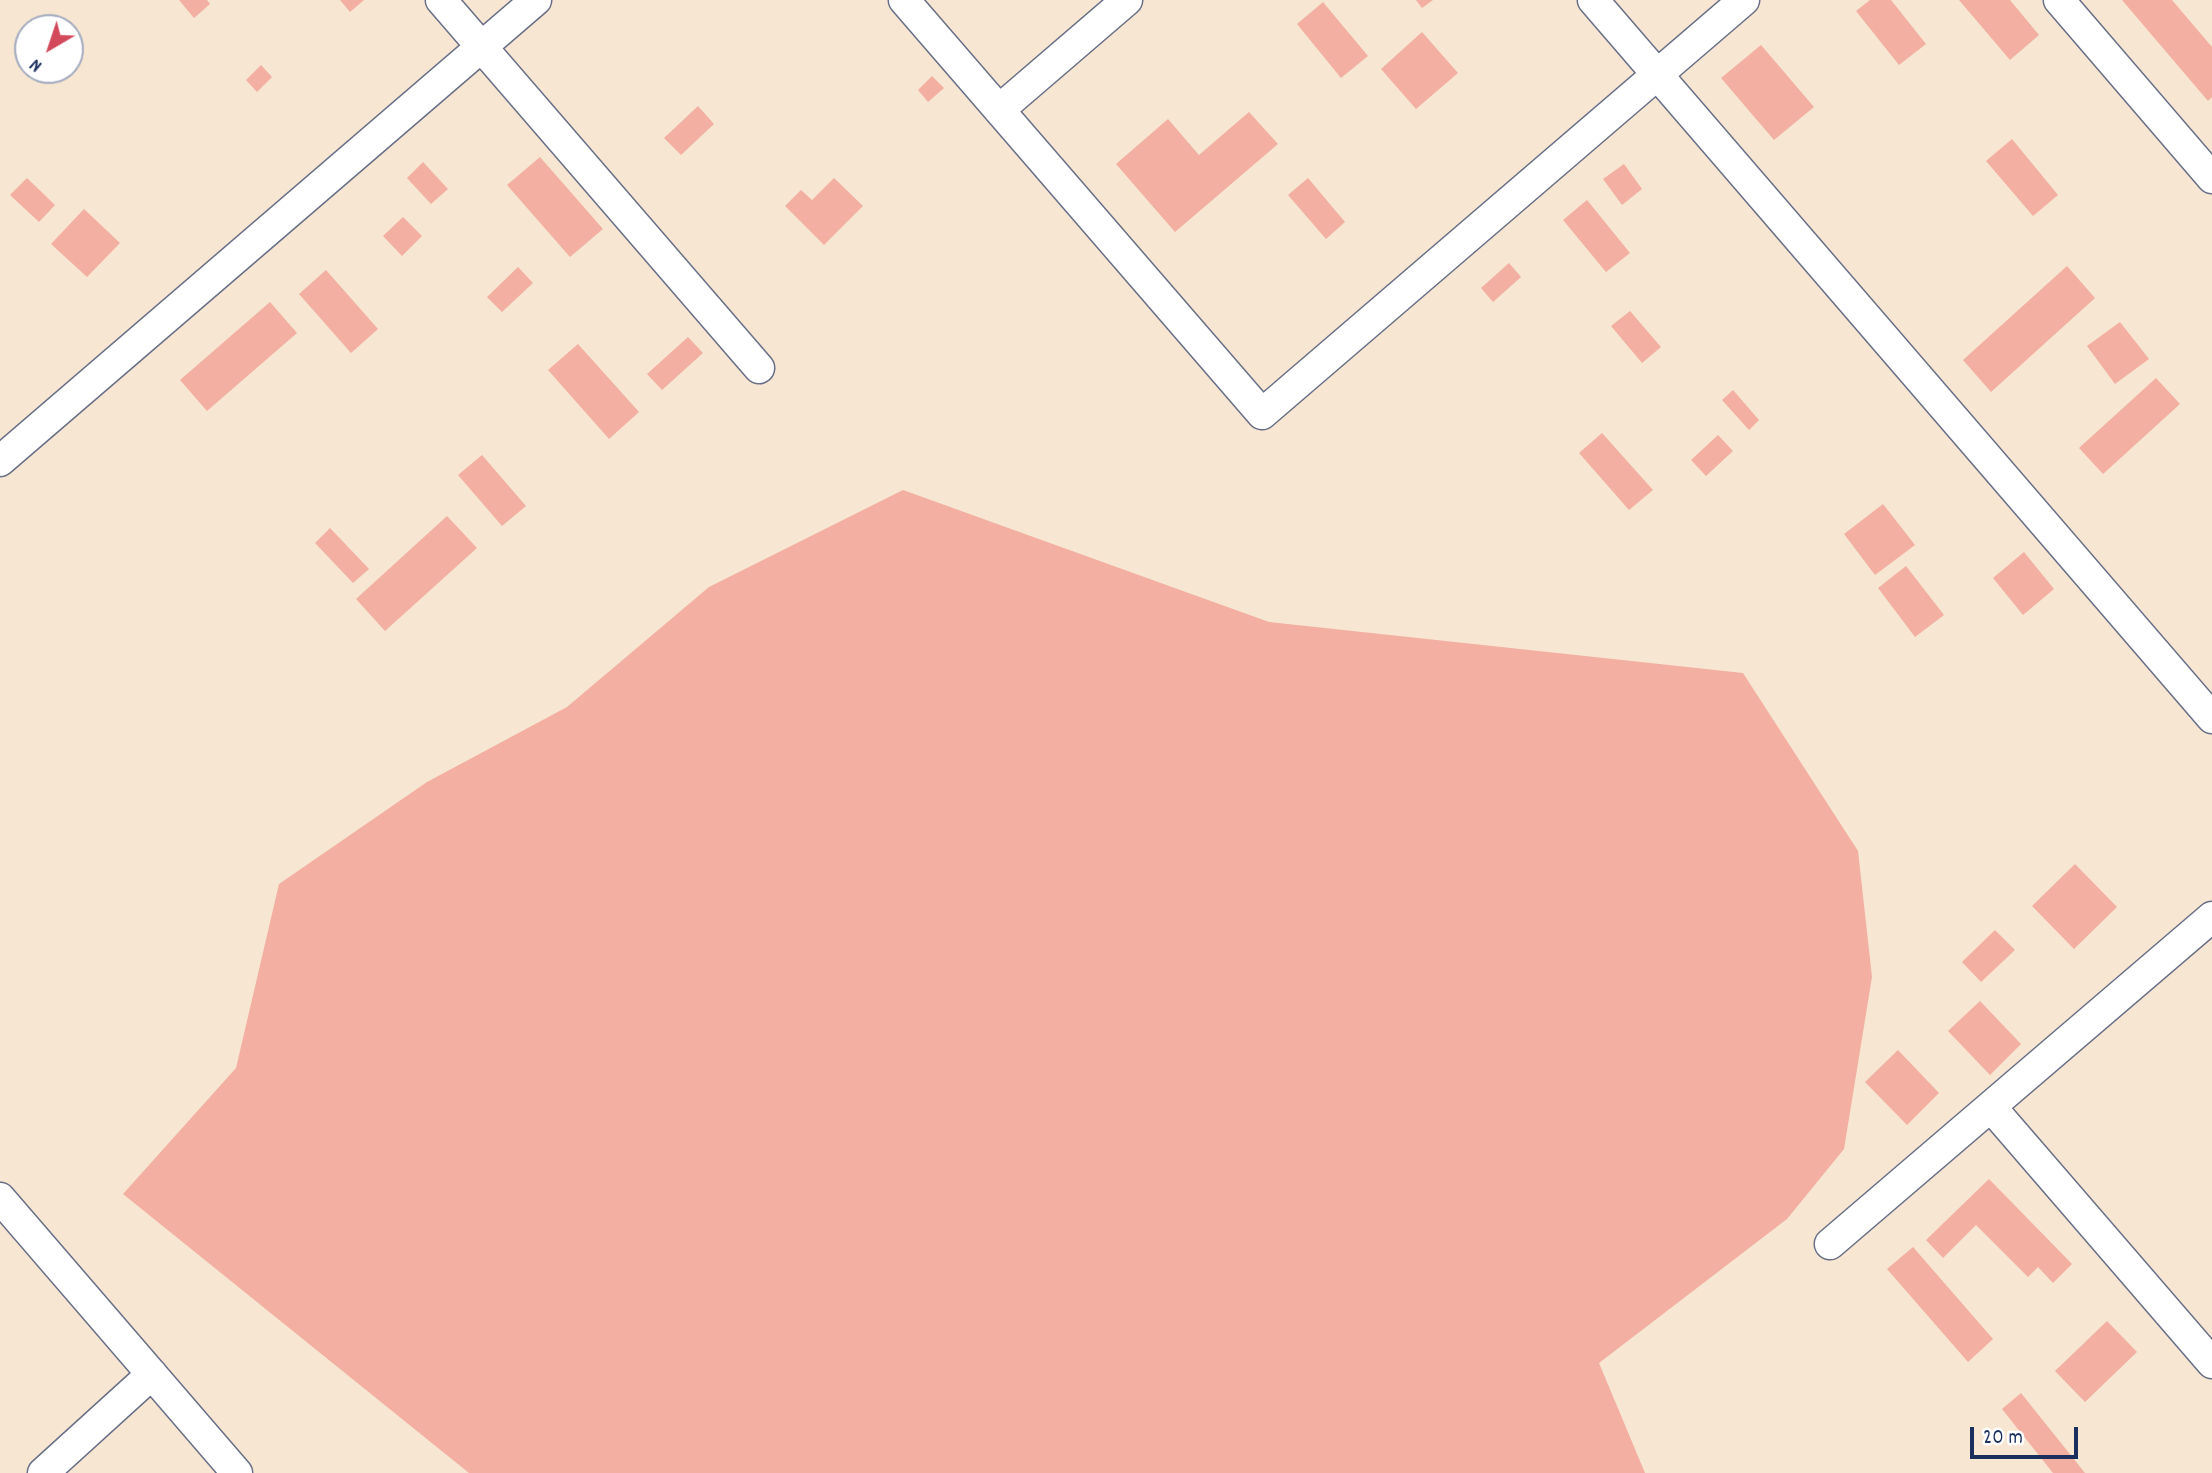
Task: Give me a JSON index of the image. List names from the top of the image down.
{
  "scale_bar": "20 m",
  "north": "bottom left"
}
